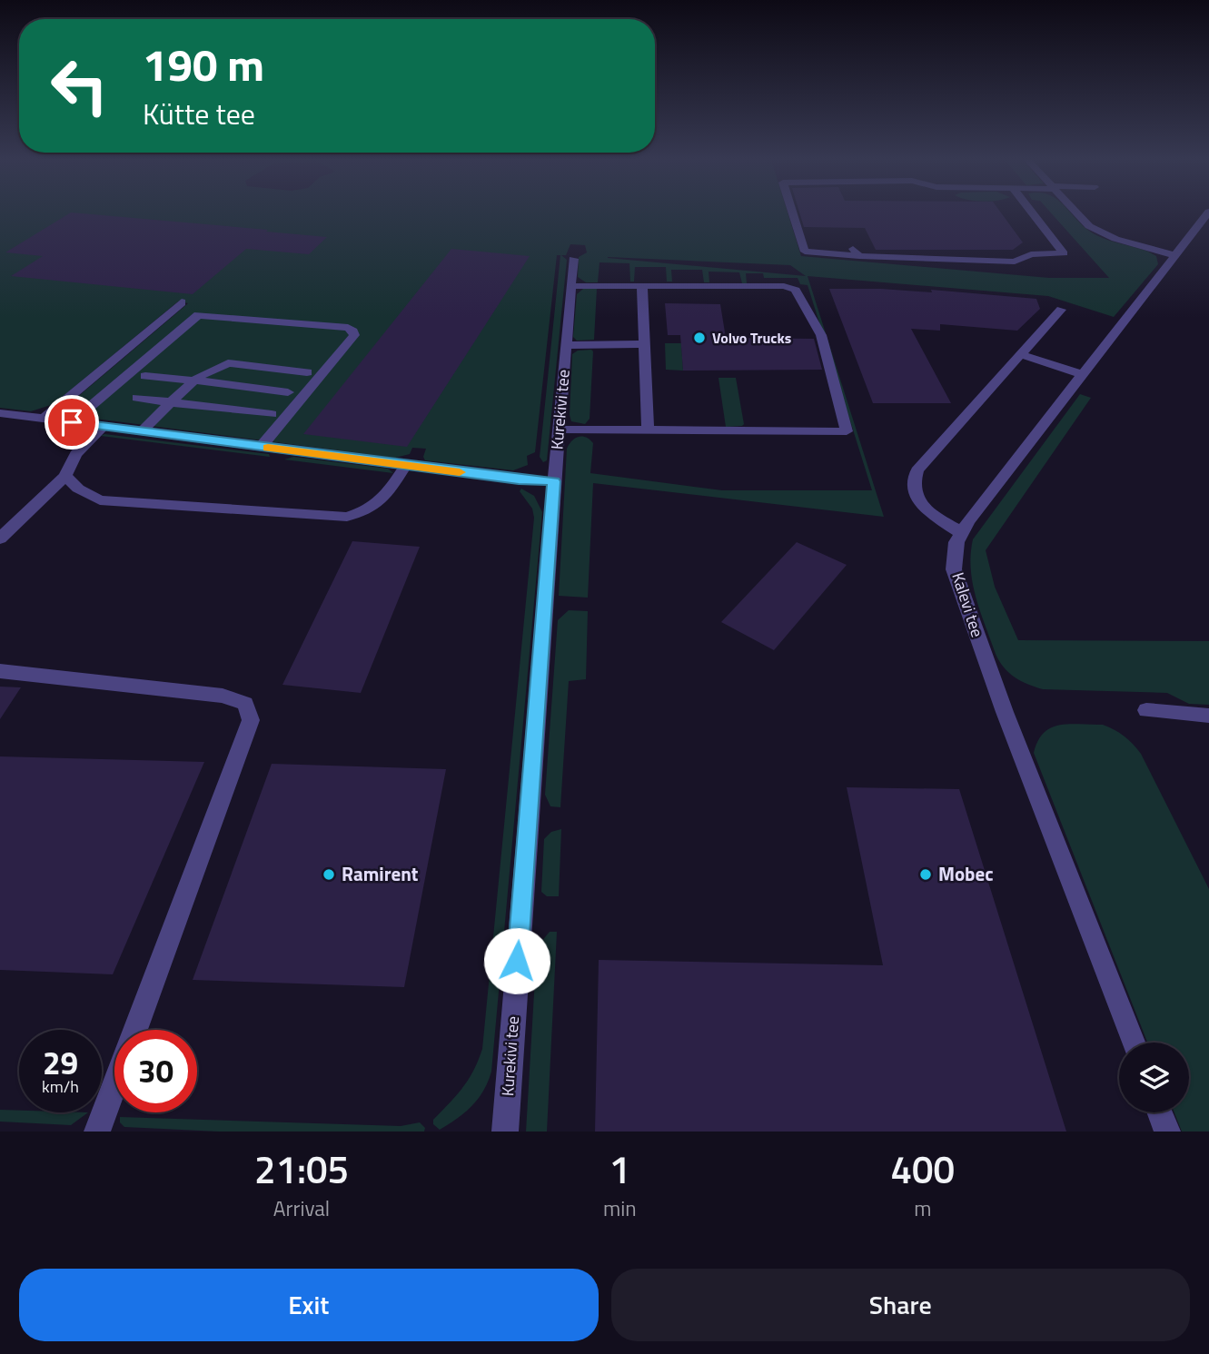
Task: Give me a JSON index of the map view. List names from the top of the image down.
{
  "streets": {
    "street": ["Kurekivi tee", "Kalevi tee"]
  },
  "places": ["Volvo Trucks", "Ramirent", "Mobec"],
  "page": {
    "turn": ["190 m", "Kütte tee"],
    "speed": "29 km/h",
    "limit": "30",
    "eta": [
      "21:05",
      "Arrival",
      "1",
      "min",
      "400",
      "m"
    ],
    "buttons": ["Exit", "Share"]
  }
}
